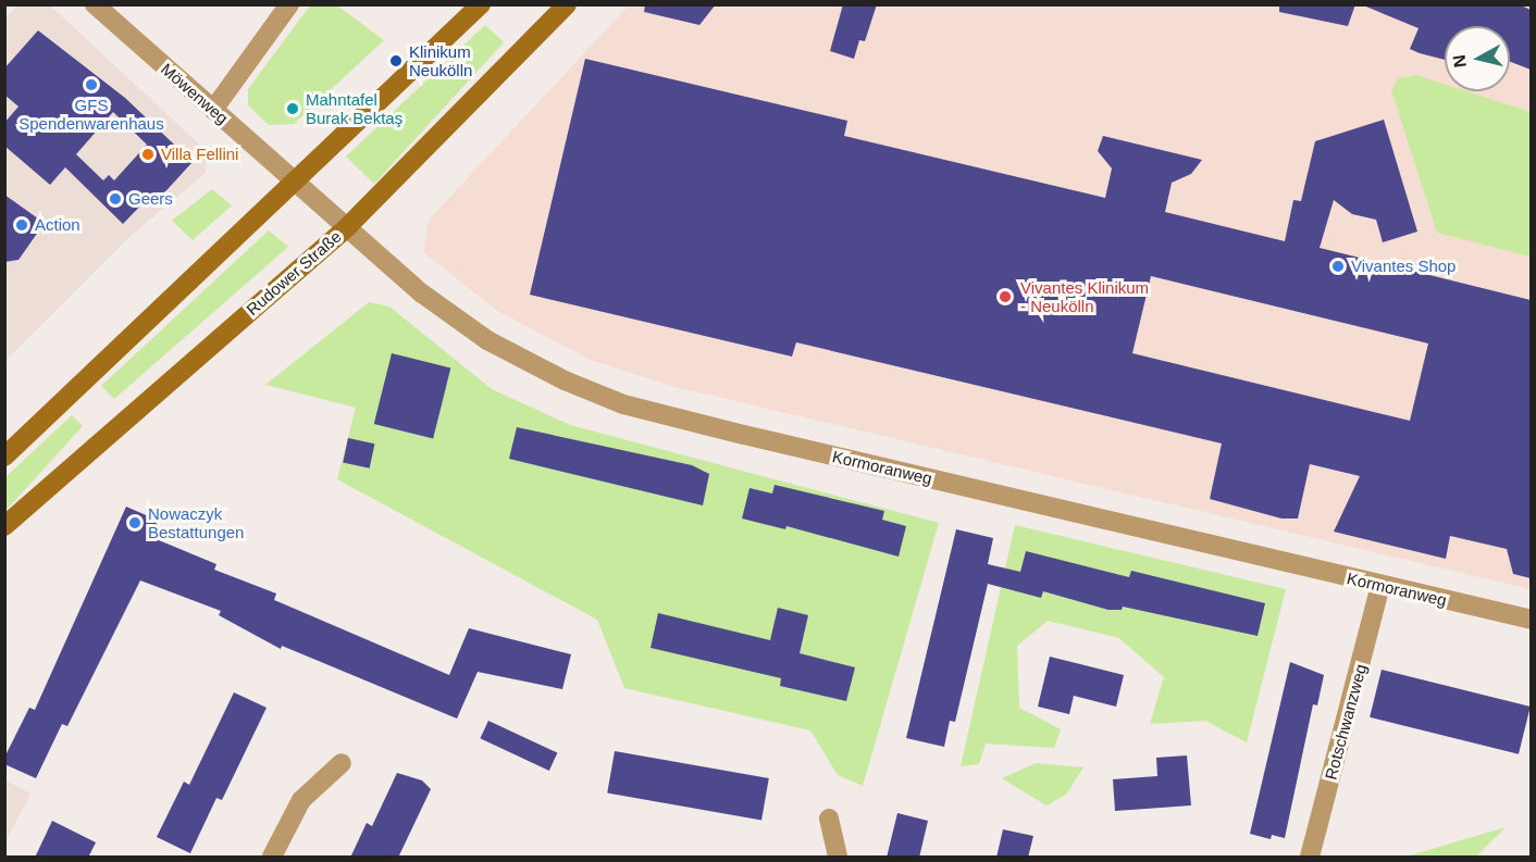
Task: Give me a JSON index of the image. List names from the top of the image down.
{
  "streets": {
    "main road": ["Rudower Straße"],
    "street": ["Möwenweg", "Kormoranweg", "Rotschwanzweg"]
  },
  "crossings": [
    ["Möwenweg", "Kormoranweg"],
    ["Rudower Straße", "Kormoranweg"],
    ["Kormoranweg", "Rotschwanzweg"]
  ],
  "places": [
    "Klinikum Neukölln",
    "GFS Spendenwarenhaus",
    "Mahntafel Burak Bektaş",
    "Villa Fellini",
    "Geers",
    "Action",
    "Vivantes Shop",
    "Vivantes Klinikum - Neukölln",
    "Nowaczyk Bestattungen"
  ],
  "north": "left"
}
